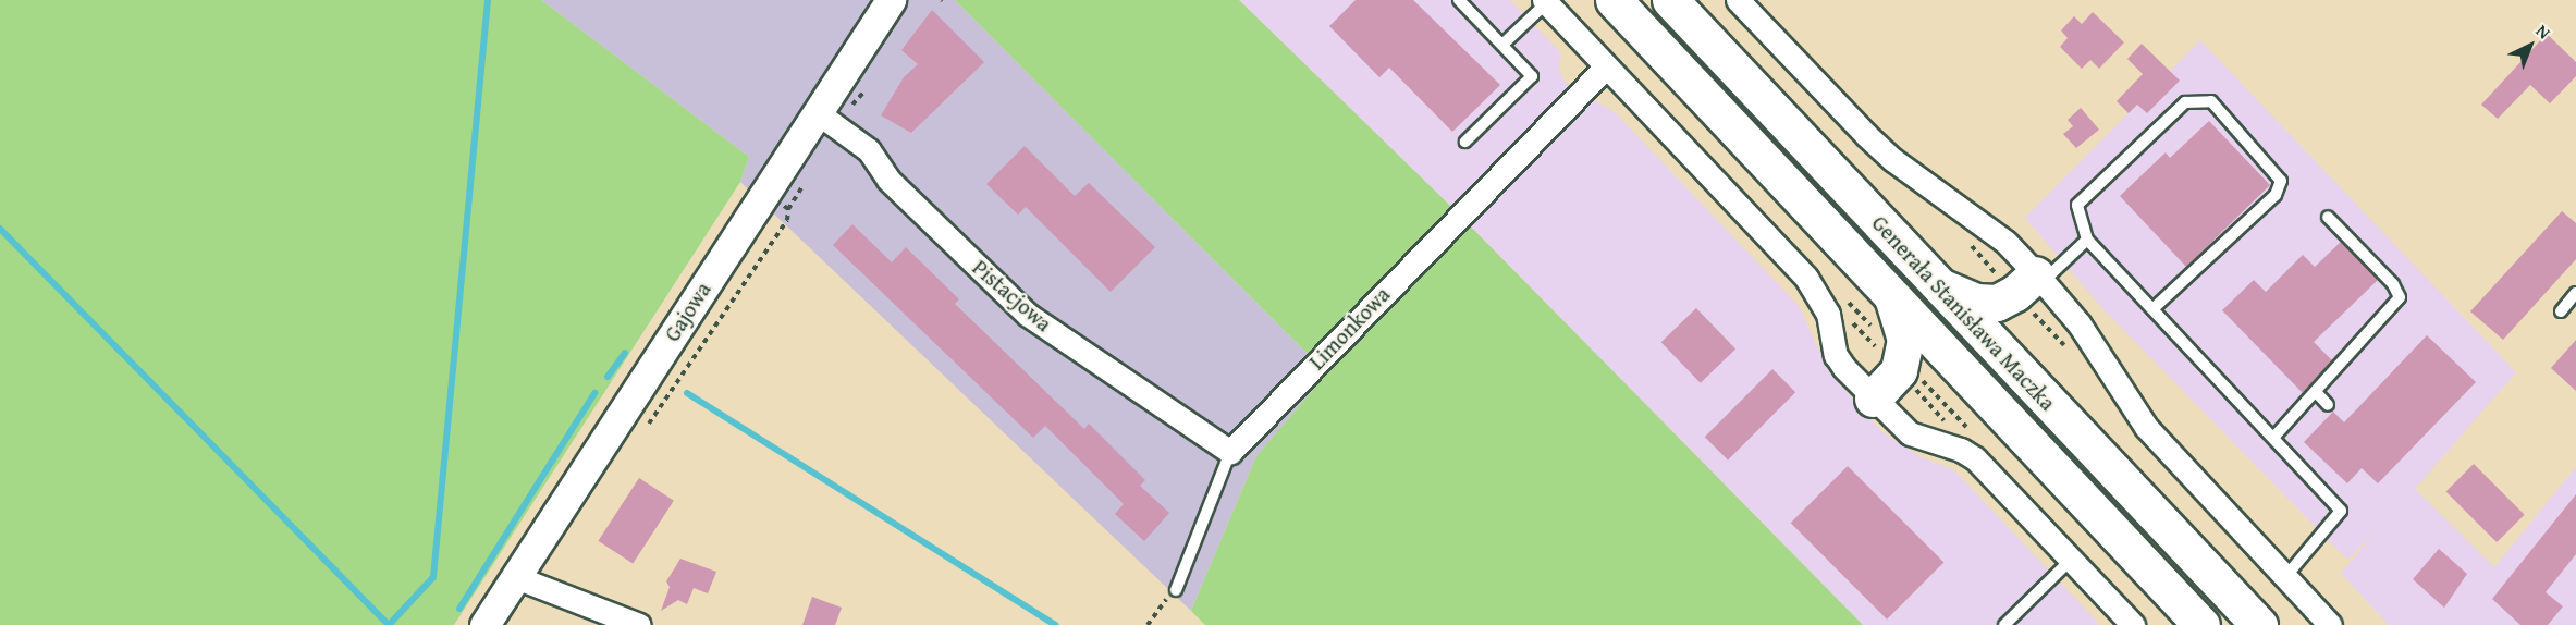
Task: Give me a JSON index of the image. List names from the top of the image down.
{
  "streets": {
    "highway": ["Generała Stanisława Maczka"],
    "street": ["Pistacjowa", "Gajowa", "Limonkowa"]
  },
  "crossings": [
    ["Pistacjowa", "Gajowa"],
    ["Pistacjowa", "Limonkowa"]
  ],
  "north": "top right"
}
